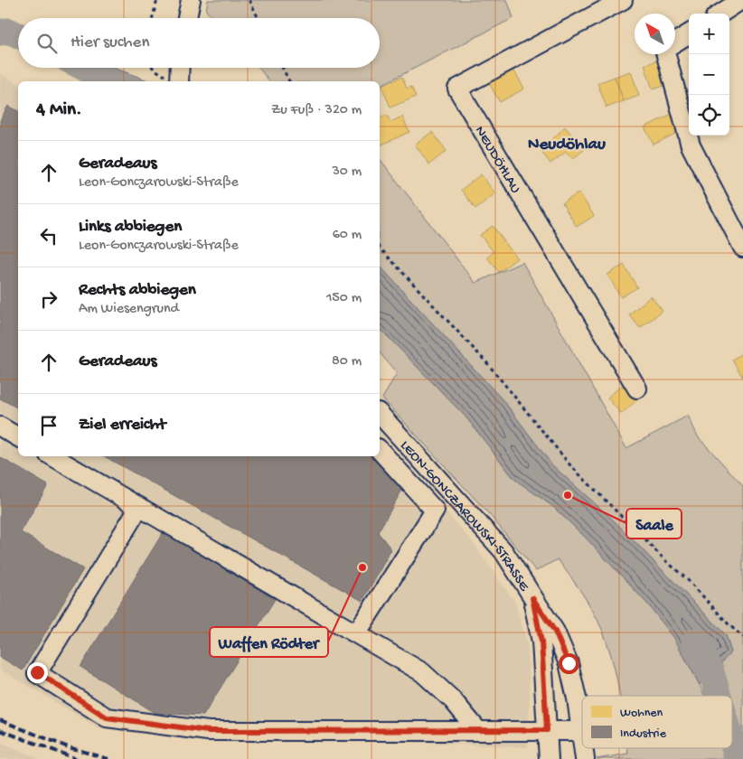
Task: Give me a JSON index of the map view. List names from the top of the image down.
{
  "streets": {
    "street": ["NEUDÖHLAU", "LEON-GONCZAROWSKI-STRASSE"]
  },
  "districts": ["Neudöhlau"],
  "places": ["Saale", "Waffen Rödter"],
  "legend": ["Wohnen", "Industrie"],
  "north": "top left",
  "page": {
    "map_buttons": ["+", "−"],
    "search": "Hier suchen",
    "heading": ["4 Min.", "Zu Fuß · 320 m"],
    "list": [
      ["Geradeaus", "Leon-Gonczarowski-Straße", "30 m"],
      ["Links abbiegen", "Leon-Gonczarowski-Straße", "60 m"],
      ["Rechts abbiegen", "Am Wiesengrund", "150 m"],
      ["Geradeaus", "80 m"],
      "Ziel erreicht"
    ]
  }
}
